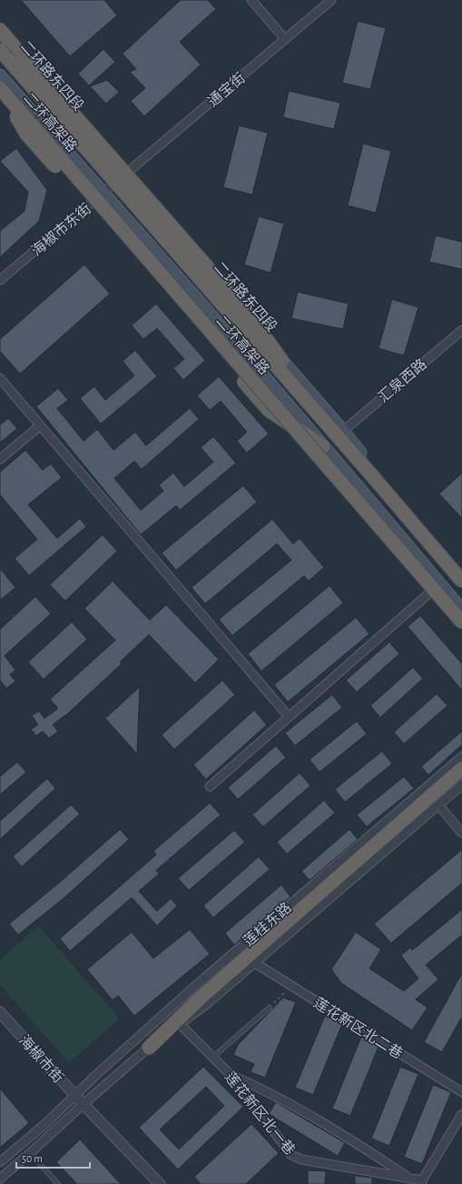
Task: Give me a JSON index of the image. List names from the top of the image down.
{
  "streets": {
    "highway": ["二环高架路"],
    "main road": ["二环路东四段"],
    "street": [
      "通宝街",
      "海椒市东街",
      "汇泉西路",
      "莲桂东路",
      "莲花新区北二巷",
      "海椒市街",
      "莲花新区北一巷"
    ]
  },
  "crossings": [
    ["二环路东四段", "通宝街"],
    ["二环路东四段", "二环高架路"],
    ["二环路东四段", "海椒市东街"],
    ["二环路东四段", "汇泉西路"],
    ["通宝街", "海椒市东街"],
    ["二环高架路", "汇泉西路"],
    ["莲桂东路", "莲花新区北二巷"],
    ["莲桂东路", "海椒市街"],
    ["莲桂东路", "莲花新区北一巷"]
  ],
  "scale_bar": "50 m"
}
